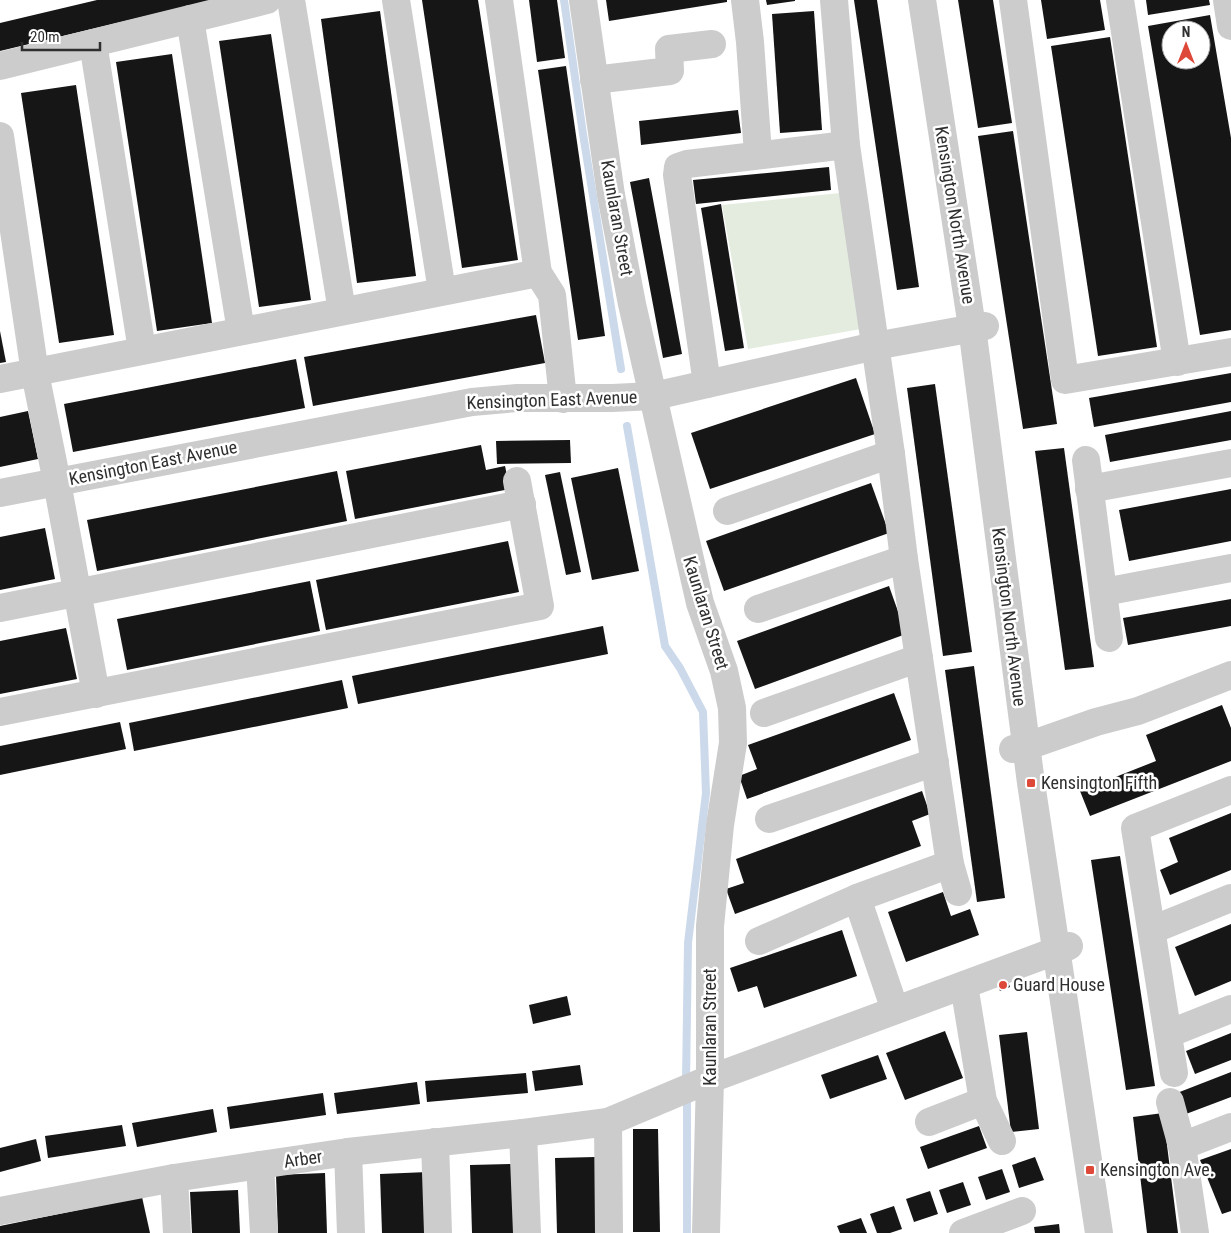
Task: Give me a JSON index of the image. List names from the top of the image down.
{
  "streets": {
    "street": [
      "Kensington North Avenue",
      "Kaunlaran Street",
      "Kensington East Avenue",
      "Arber"
    ]
  },
  "crossings": [
    ["Kensington North Avenue", "Kensington East Avenue"],
    ["Kensington North Avenue", "Arber"],
    ["Kaunlaran Street", "Kensington East Avenue"],
    ["Kaunlaran Street", "Arber"]
  ],
  "places": {
    "transit": ["Kensington Fifth", "Kensington Ave."],
    "other": ["Guard House"]
  },
  "scale_bar": "20 m",
  "north": "top"
}
